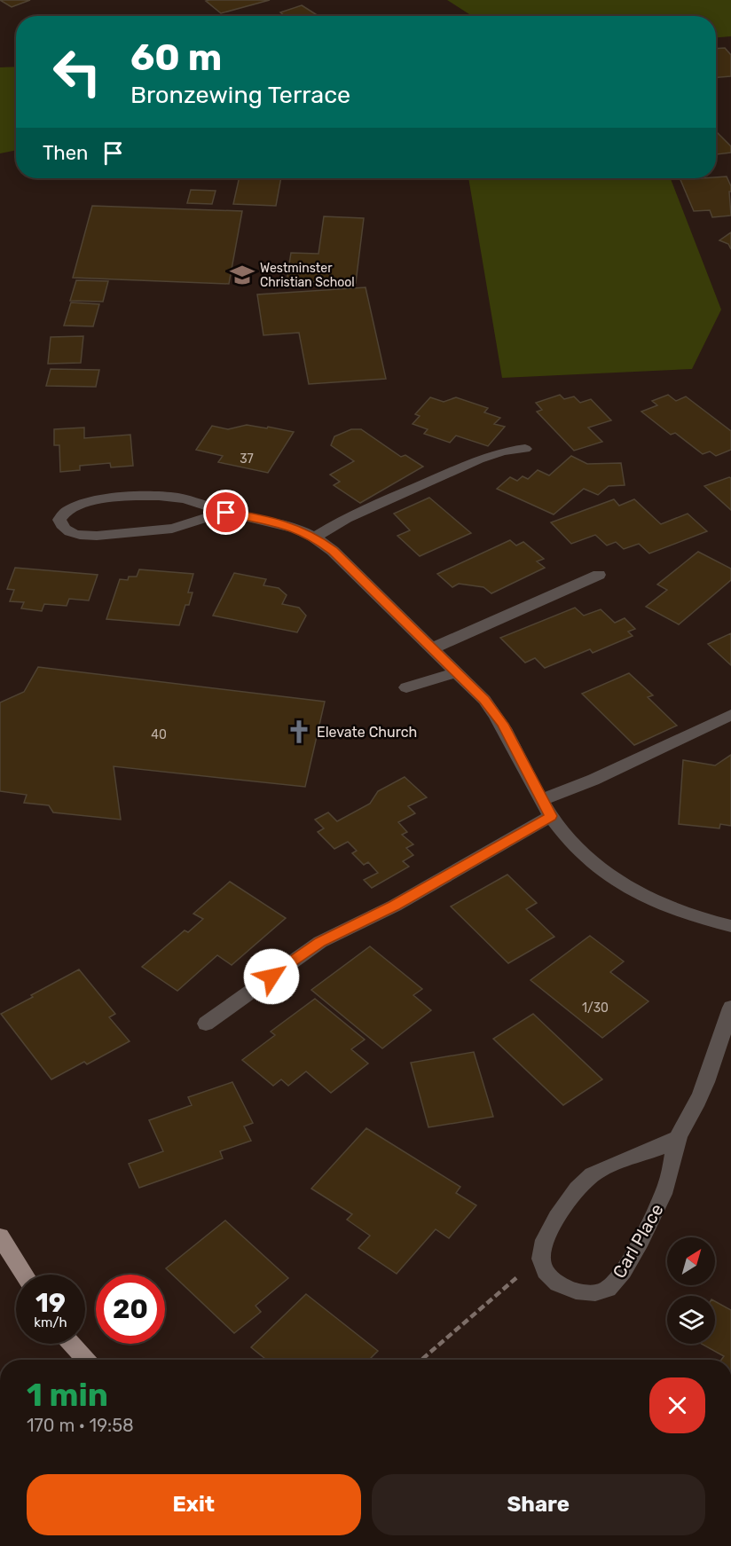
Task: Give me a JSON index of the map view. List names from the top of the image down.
{
  "streets": {
    "street": ["Carl Place"]
  },
  "places": {
    "school or university": ["Westminster Christian School"],
    "church": ["Elevate Church"]
  },
  "house_numbers": ["37", "40", "1/30"],
  "north": "top right",
  "page": {
    "turn": ["60 m", "Bronzewing Terrace"],
    "then": "Then",
    "speed": "19 km/h",
    "limit": "20",
    "heading": ["1 min", "170 m · 19:58"],
    "buttons": ["Exit", "Share"]
  }
}
